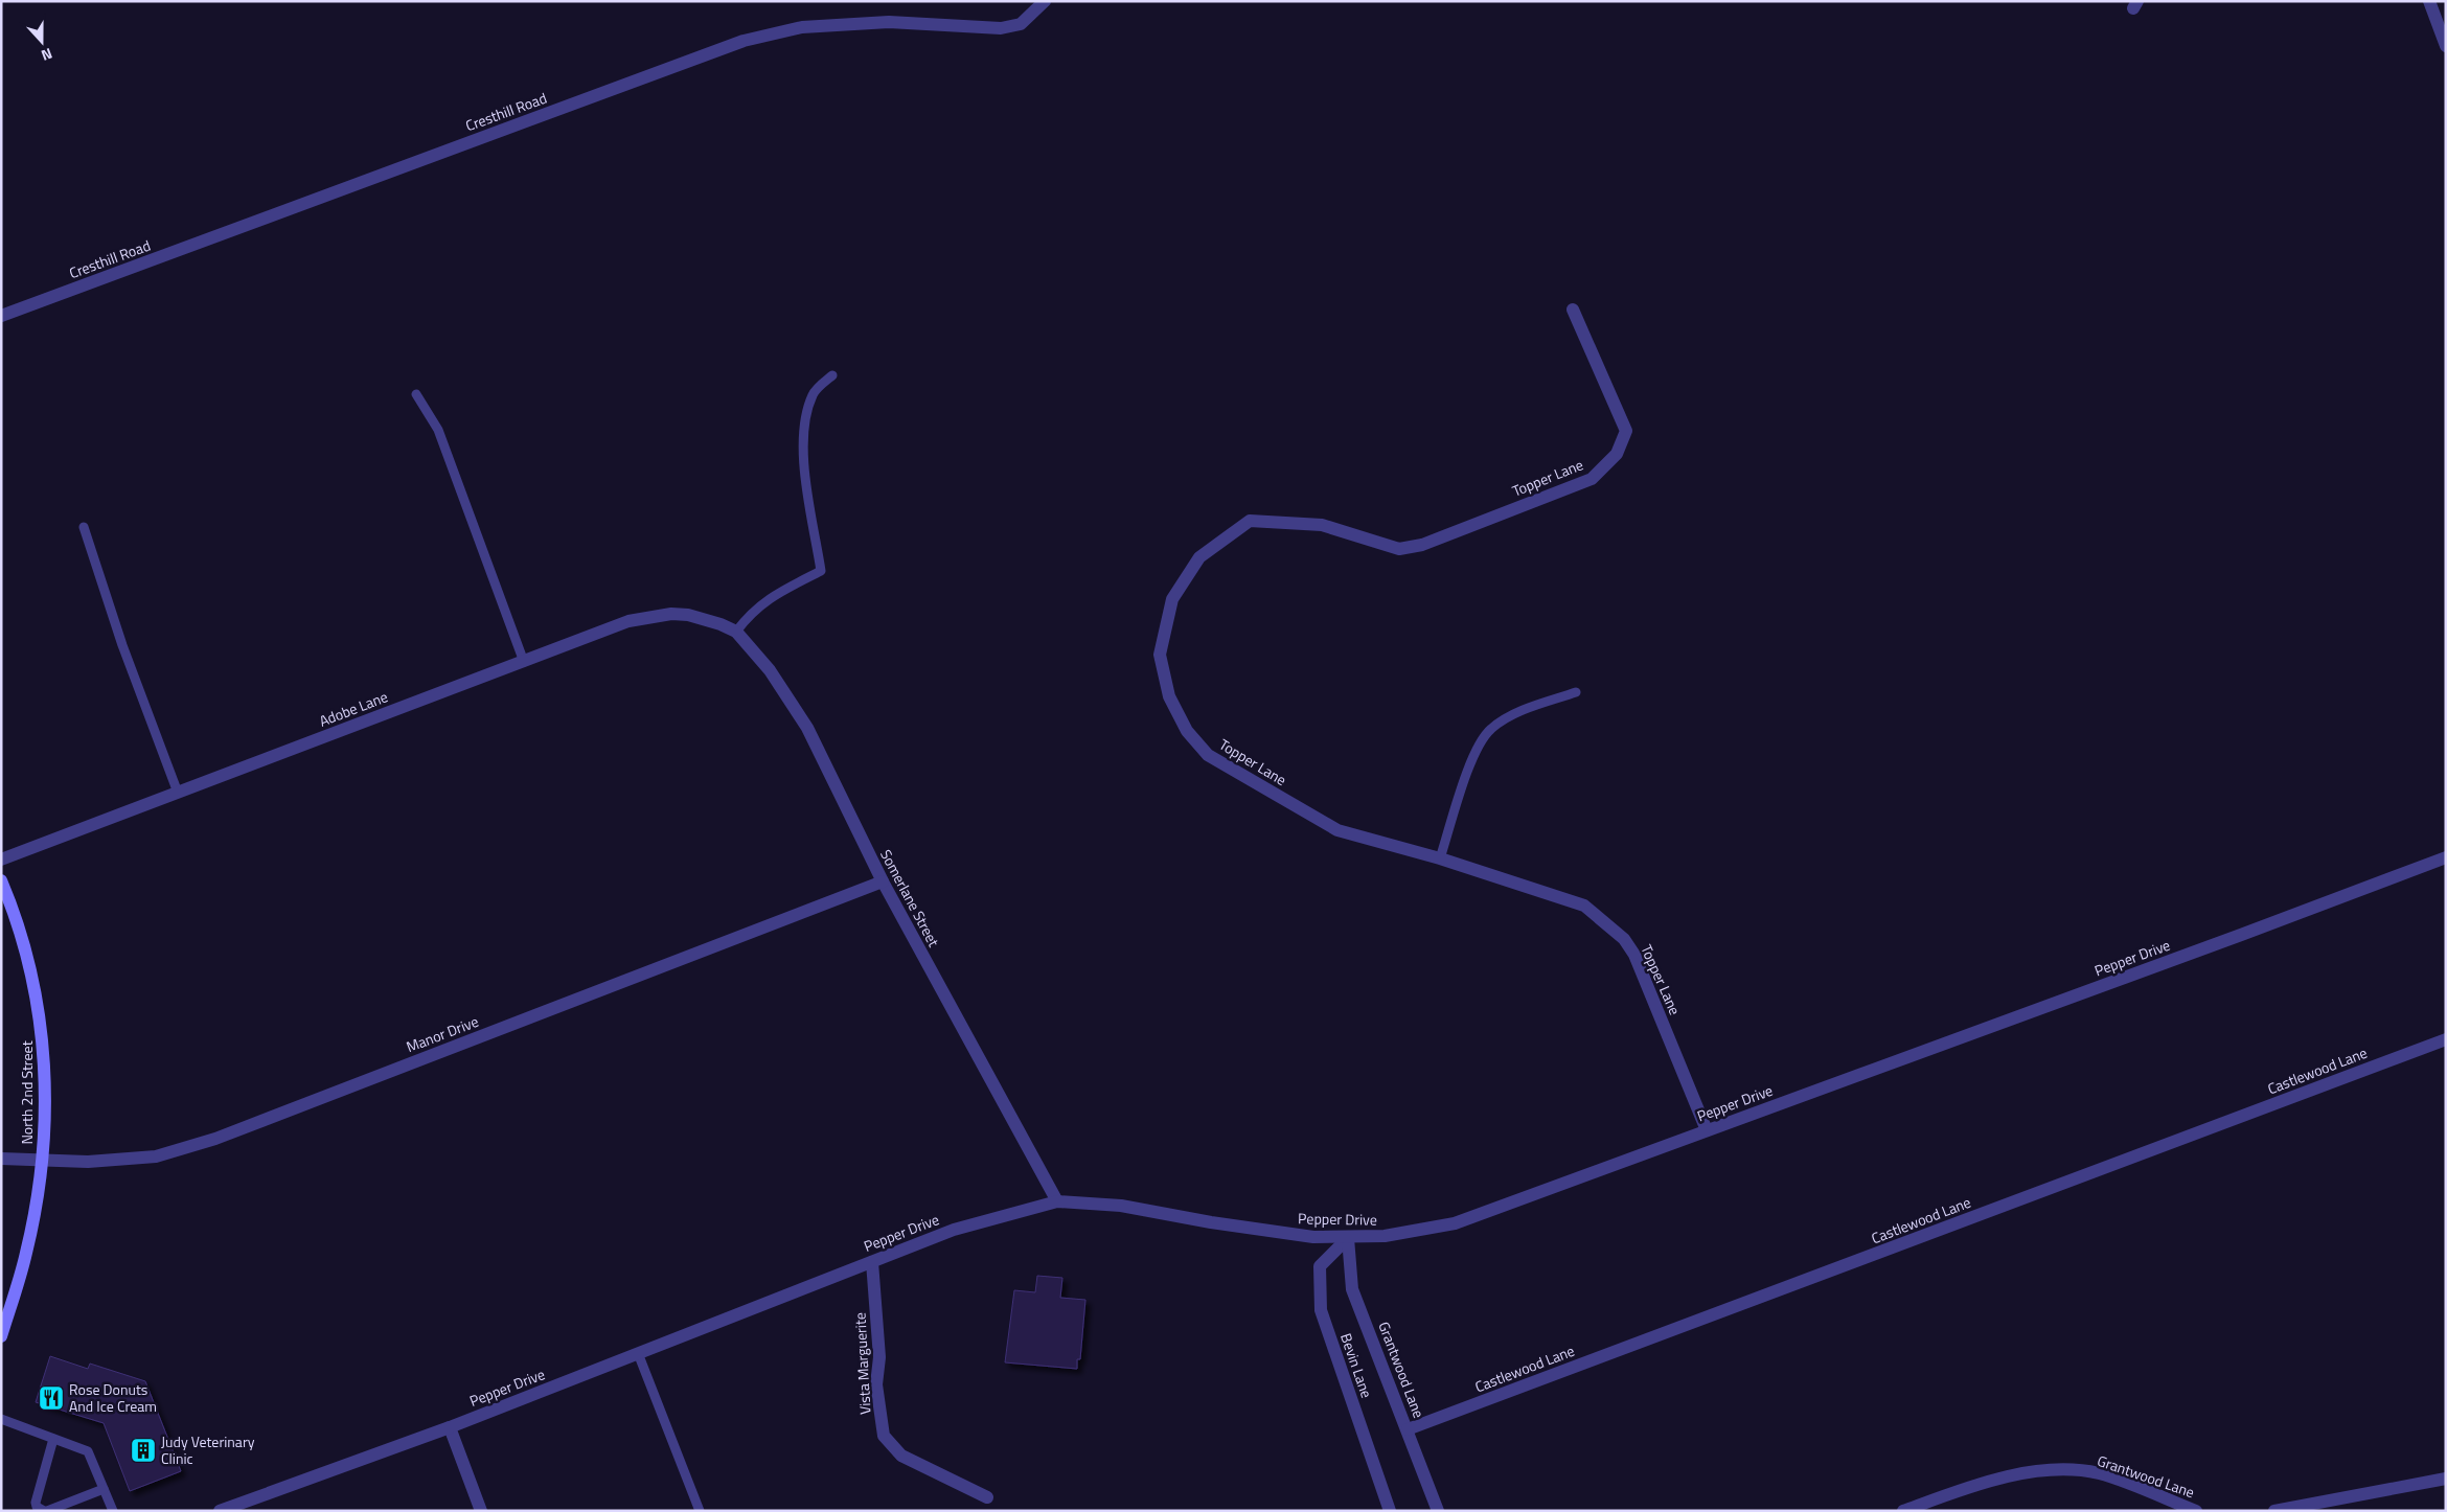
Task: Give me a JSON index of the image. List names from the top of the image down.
{
  "streets": {
    "main road": ["North 2nd Street"],
    "street": [
      "Cresthill Road",
      "Topper Lane",
      "Adobe Lane",
      "Somerlane Street",
      "Pepper Drive",
      "Manor Drive",
      "Castlewood Lane",
      "Vista Marguerite",
      "Bevin Lane",
      "Grantwood Lane"
    ]
  },
  "crossings": [
    ["Topper Lane", "Pepper Drive"],
    ["Adobe Lane", "Somerlane Street"],
    ["Somerlane Street", "Pepper Drive"],
    ["Somerlane Street", "Manor Drive"],
    ["Pepper Drive", "Vista Marguerite"],
    ["Pepper Drive", "Bevin Lane"],
    ["Pepper Drive", "Grantwood Lane"],
    ["Manor Drive", "North 2nd Street"],
    ["Castlewood Lane", "Grantwood Lane"],
    ["Bevin Lane", "Grantwood Lane"]
  ],
  "places": {
    "restaurant": ["Rose Donuts And Ice Cream"],
    "building": ["Judy Veterinary Clinic"]
  },
  "north": "bottom"
}
